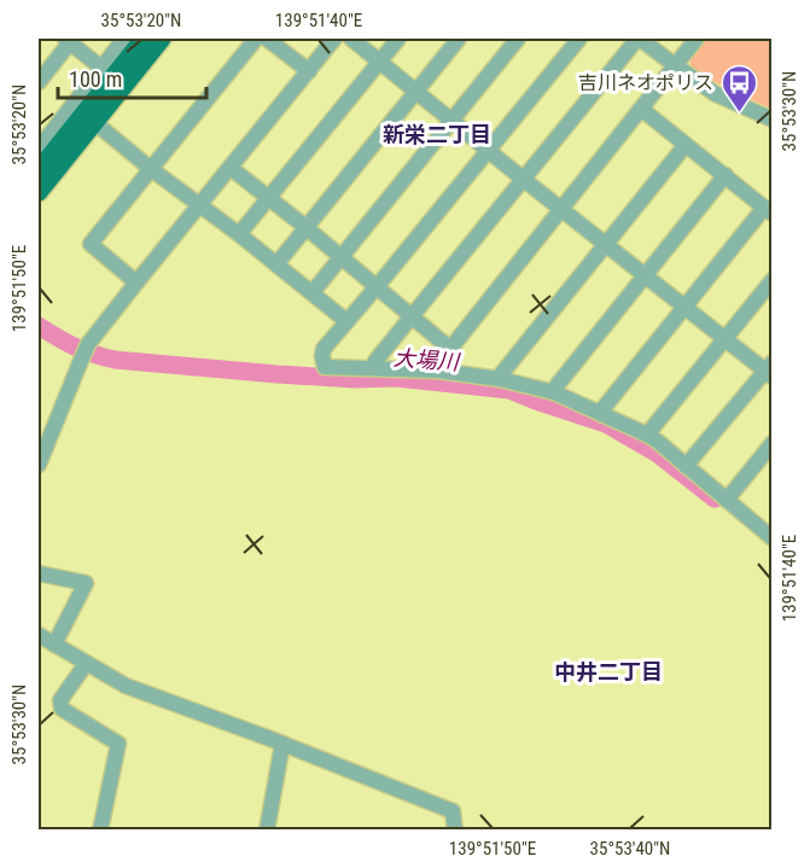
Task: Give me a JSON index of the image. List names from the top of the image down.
{
  "districts": ["新栄二丁目", "中井二丁目"],
  "water": ["大場川"],
  "places": {
    "bus stop": ["吉川ネオポリス"]
  },
  "scale_bar": "100 m",
  "coordinates": [
    "35°53'20\"N",
    "139°51'40\"E",
    "35°53'30\"N",
    "139°51'50\"E",
    "35°53'40\"N"
  ]
}
